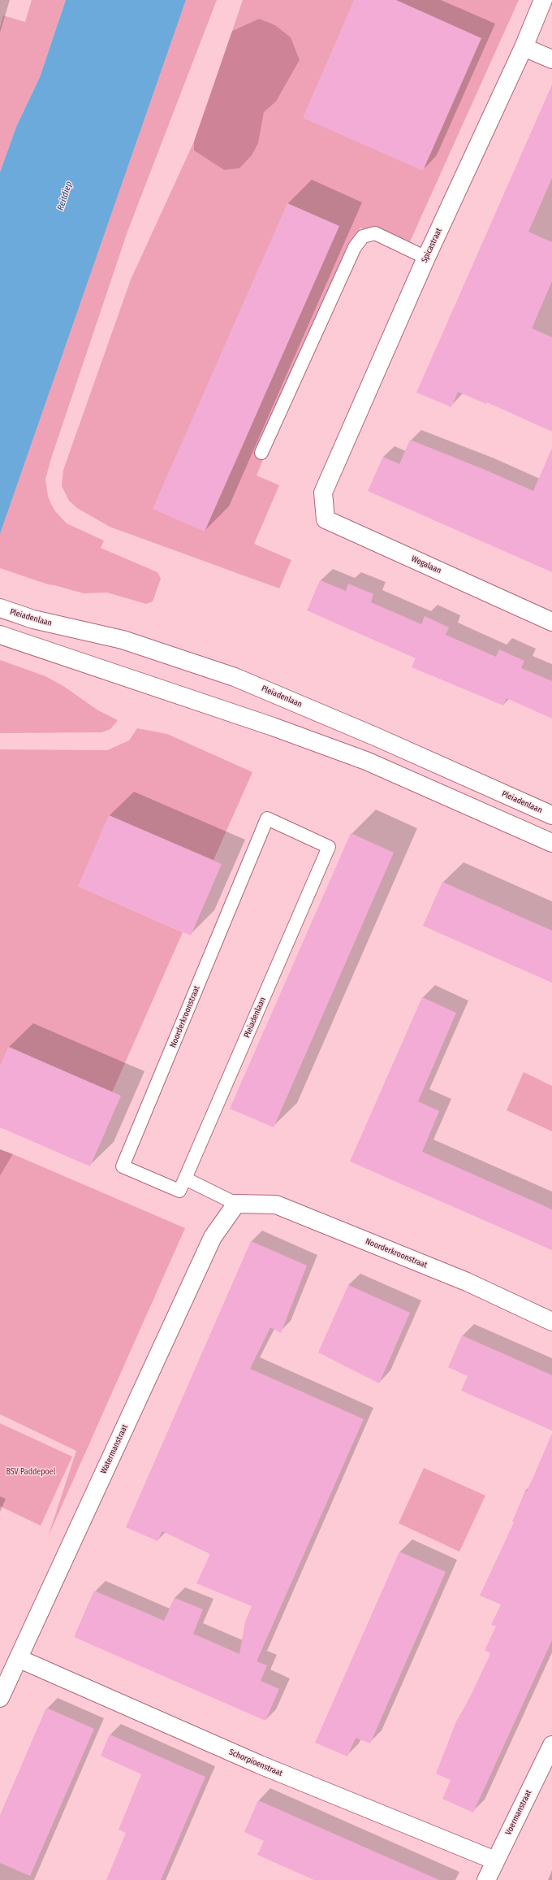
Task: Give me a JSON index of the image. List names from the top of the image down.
{
  "streets": {
    "street": [
      "Spicastraat",
      "Wegalaan",
      "Pleiadenlaan",
      "Noorderkroonstraat",
      "Watermanstraat",
      "Schorpioenstraat",
      "Voermanstraat"
    ]
  },
  "crossings": [
    ["Spicastraat", "Wegalaan"],
    ["Pleiadenlaan", "Noorderkroonstraat"],
    ["Noorderkroonstraat", "Watermanstraat"],
    ["Watermanstraat", "Schorpioenstraat"],
    ["Schorpioenstraat", "Voermanstraat"]
  ],
  "water": ["Reitdiep"],
  "parks": ["BSV Paddepoel"]
}
